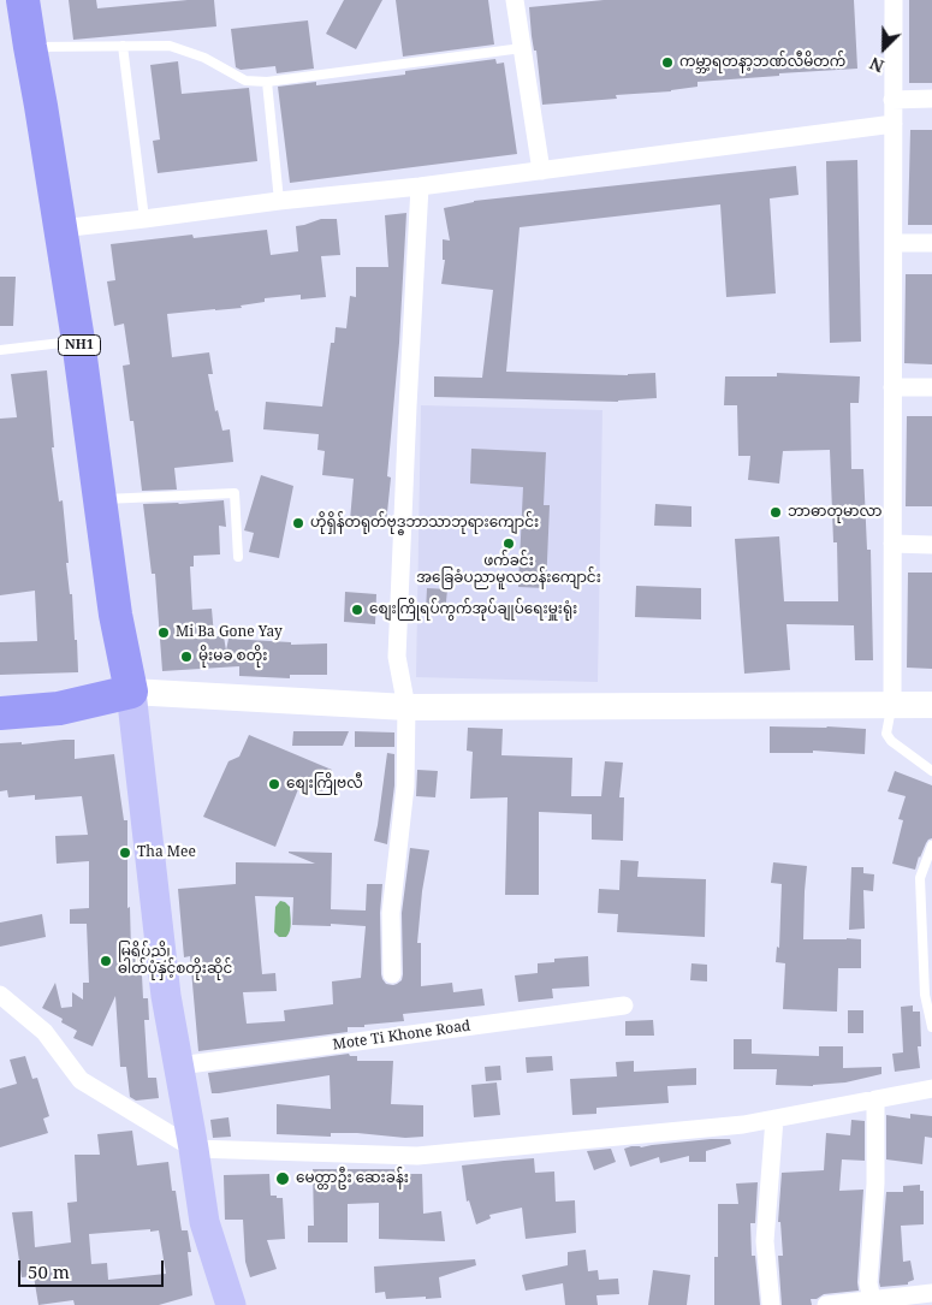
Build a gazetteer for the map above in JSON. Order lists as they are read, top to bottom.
{
  "streets": {
    "highway": ["NH1"],
    "street": ["Mote Ti Khone Road"]
  },
  "places": [
    "ကမ္ဘာ့ရတနာ့ဘဏ်လီမိတက်",
    "ဘာဓာတုမာလာ",
    "ဟိုရှိန်တရုတ်ဗုဒ္ဓဘာသာဘုရားကျောင်း",
    "ဖက်ခင်း အခြေခံပညာမူလတန်းကျောင်း",
    "စျေးကြိုရပ်ကွက်အုပ်ချုပ်ရေးမှူးရုံး",
    "Mi Ba Gone Yay",
    "မိုးမခ စတိုး",
    "စျေးကြိုဗလီ",
    "Tha Mee",
    "မြရိပ်ညို ဓါတ်ပုံနှင့်စတိုးဆိုင်",
    "မေတ္တာဦး ဆေးခန်း"
  ],
  "scale_bar": "50 m",
  "north": "bottom left"
}
